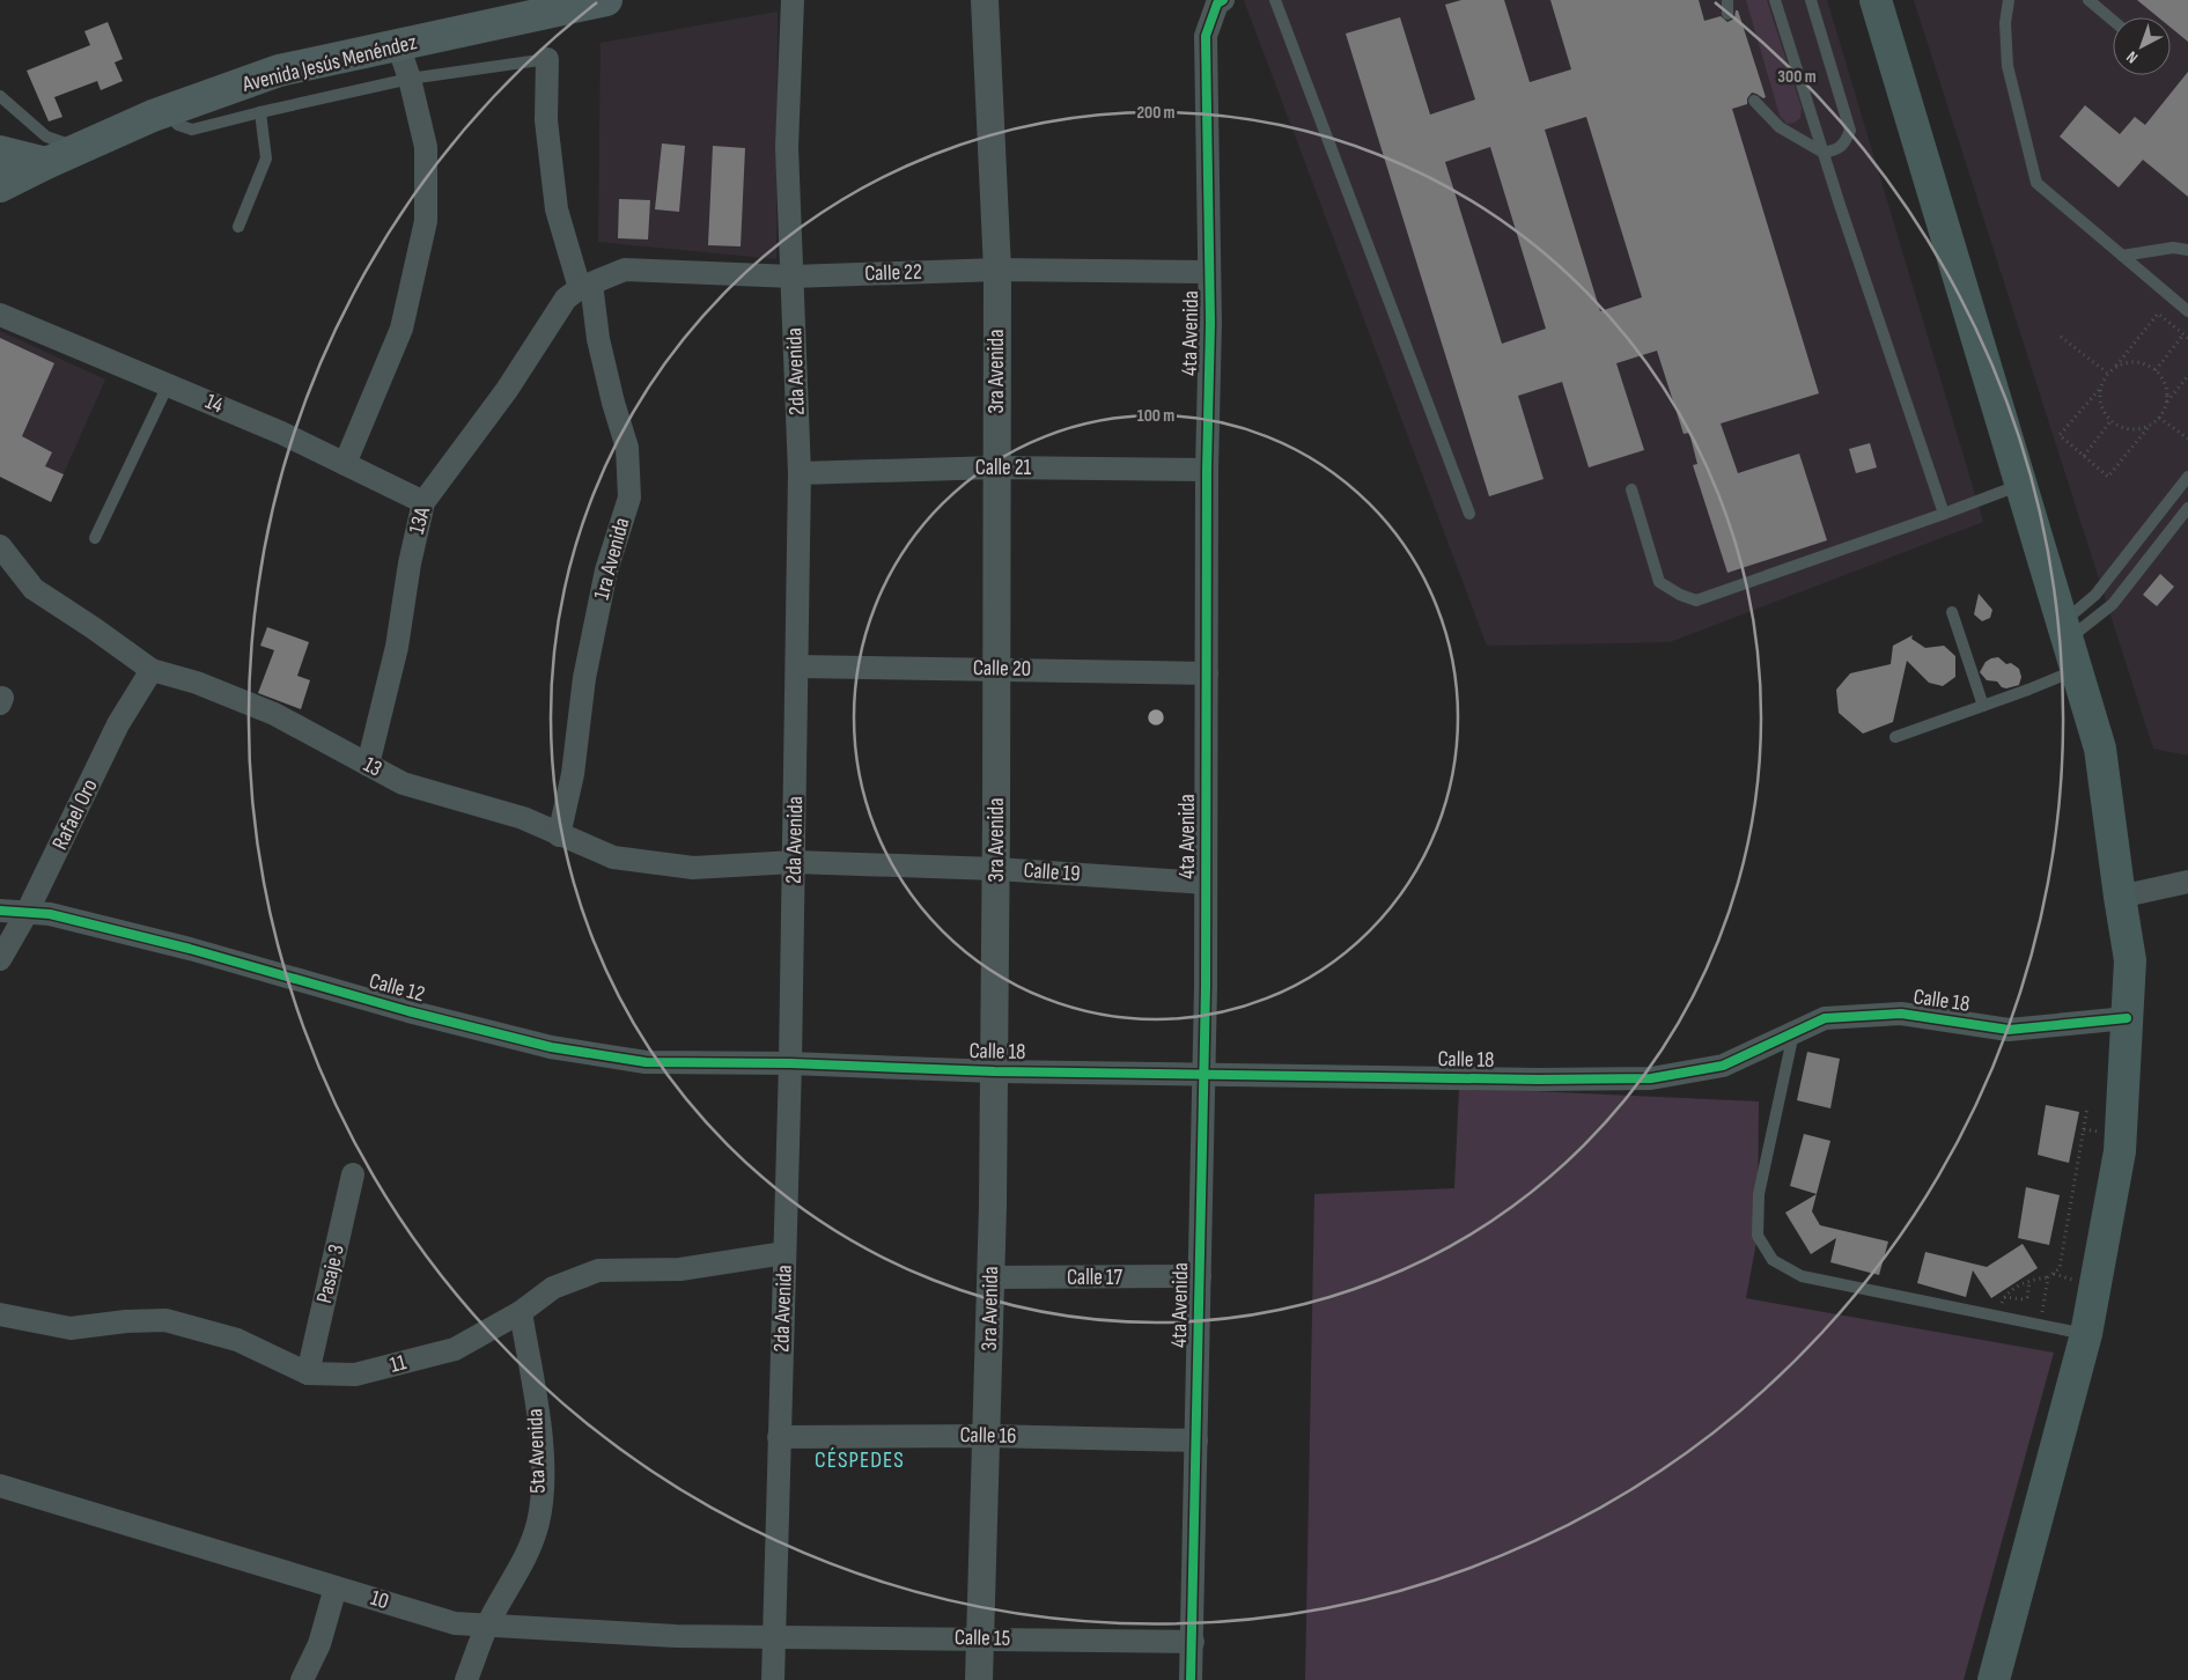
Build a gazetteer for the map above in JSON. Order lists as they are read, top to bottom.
{
  "streets": {
    "main road": ["Avenida Jesús Menéndez"],
    "street": [
      "Calle 22",
      "4ta Avenida",
      "2da Avenida",
      "3ra Avenida",
      "14",
      "Calle 21",
      "13A",
      "1ra Avenida",
      "Calle 20",
      "13",
      "Rafael Oro",
      "Calle 19",
      "Calle 12",
      "Calle 18",
      "Pasaje 3",
      "Calle 17",
      "11",
      "Calle 16",
      "5ta Avenida",
      "10",
      "Calle 15"
    ]
  },
  "crossings": [
    ["Calle 22", "4ta Avenida"],
    ["Calle 22", "2da Avenida"],
    ["Calle 22", "3ra Avenida"],
    ["Calle 22", "13A"],
    ["Calle 22", "1ra Avenida"],
    ["4ta Avenida", "Calle 21"],
    ["4ta Avenida", "Calle 20"],
    ["4ta Avenida", "Calle 19"],
    ["4ta Avenida", "Calle 18"],
    ["4ta Avenida", "Calle 17"],
    ["4ta Avenida", "Calle 16"],
    ["4ta Avenida", "Calle 15"],
    ["2da Avenida", "Calle 21"],
    ["2da Avenida", "Calle 20"],
    ["2da Avenida", "13"],
    ["2da Avenida", "Calle 19"],
    ["2da Avenida", "Calle 12"],
    ["2da Avenida", "Calle 18"],
    ["2da Avenida", "11"],
    ["2da Avenida", "Calle 16"],
    ["2da Avenida", "10"],
    ["2da Avenida", "Calle 15"],
    ["3ra Avenida", "Calle 21"],
    ["3ra Avenida", "Calle 20"],
    ["3ra Avenida", "Calle 19"],
    ["3ra Avenida", "Calle 18"],
    ["3ra Avenida", "Calle 17"],
    ["3ra Avenida", "Calle 16"],
    ["3ra Avenida", "Calle 15"],
    ["14", "13A"],
    ["13A", "1ra Avenida"],
    ["13A", "13"],
    ["1ra Avenida", "13"],
    ["13", "Rafael Oro"],
    ["13", "Calle 19"],
    ["Rafael Oro", "Calle 12"],
    ["Calle 12", "Calle 18"],
    ["Pasaje 3", "11"],
    ["11", "5ta Avenida"],
    ["5ta Avenida", "10"],
    ["10", "Calle 15"]
  ],
  "districts": ["CÉSPEDES"],
  "north": "bottom left",
  "rings": ["300 m", "200 m", "100 m"]
}
